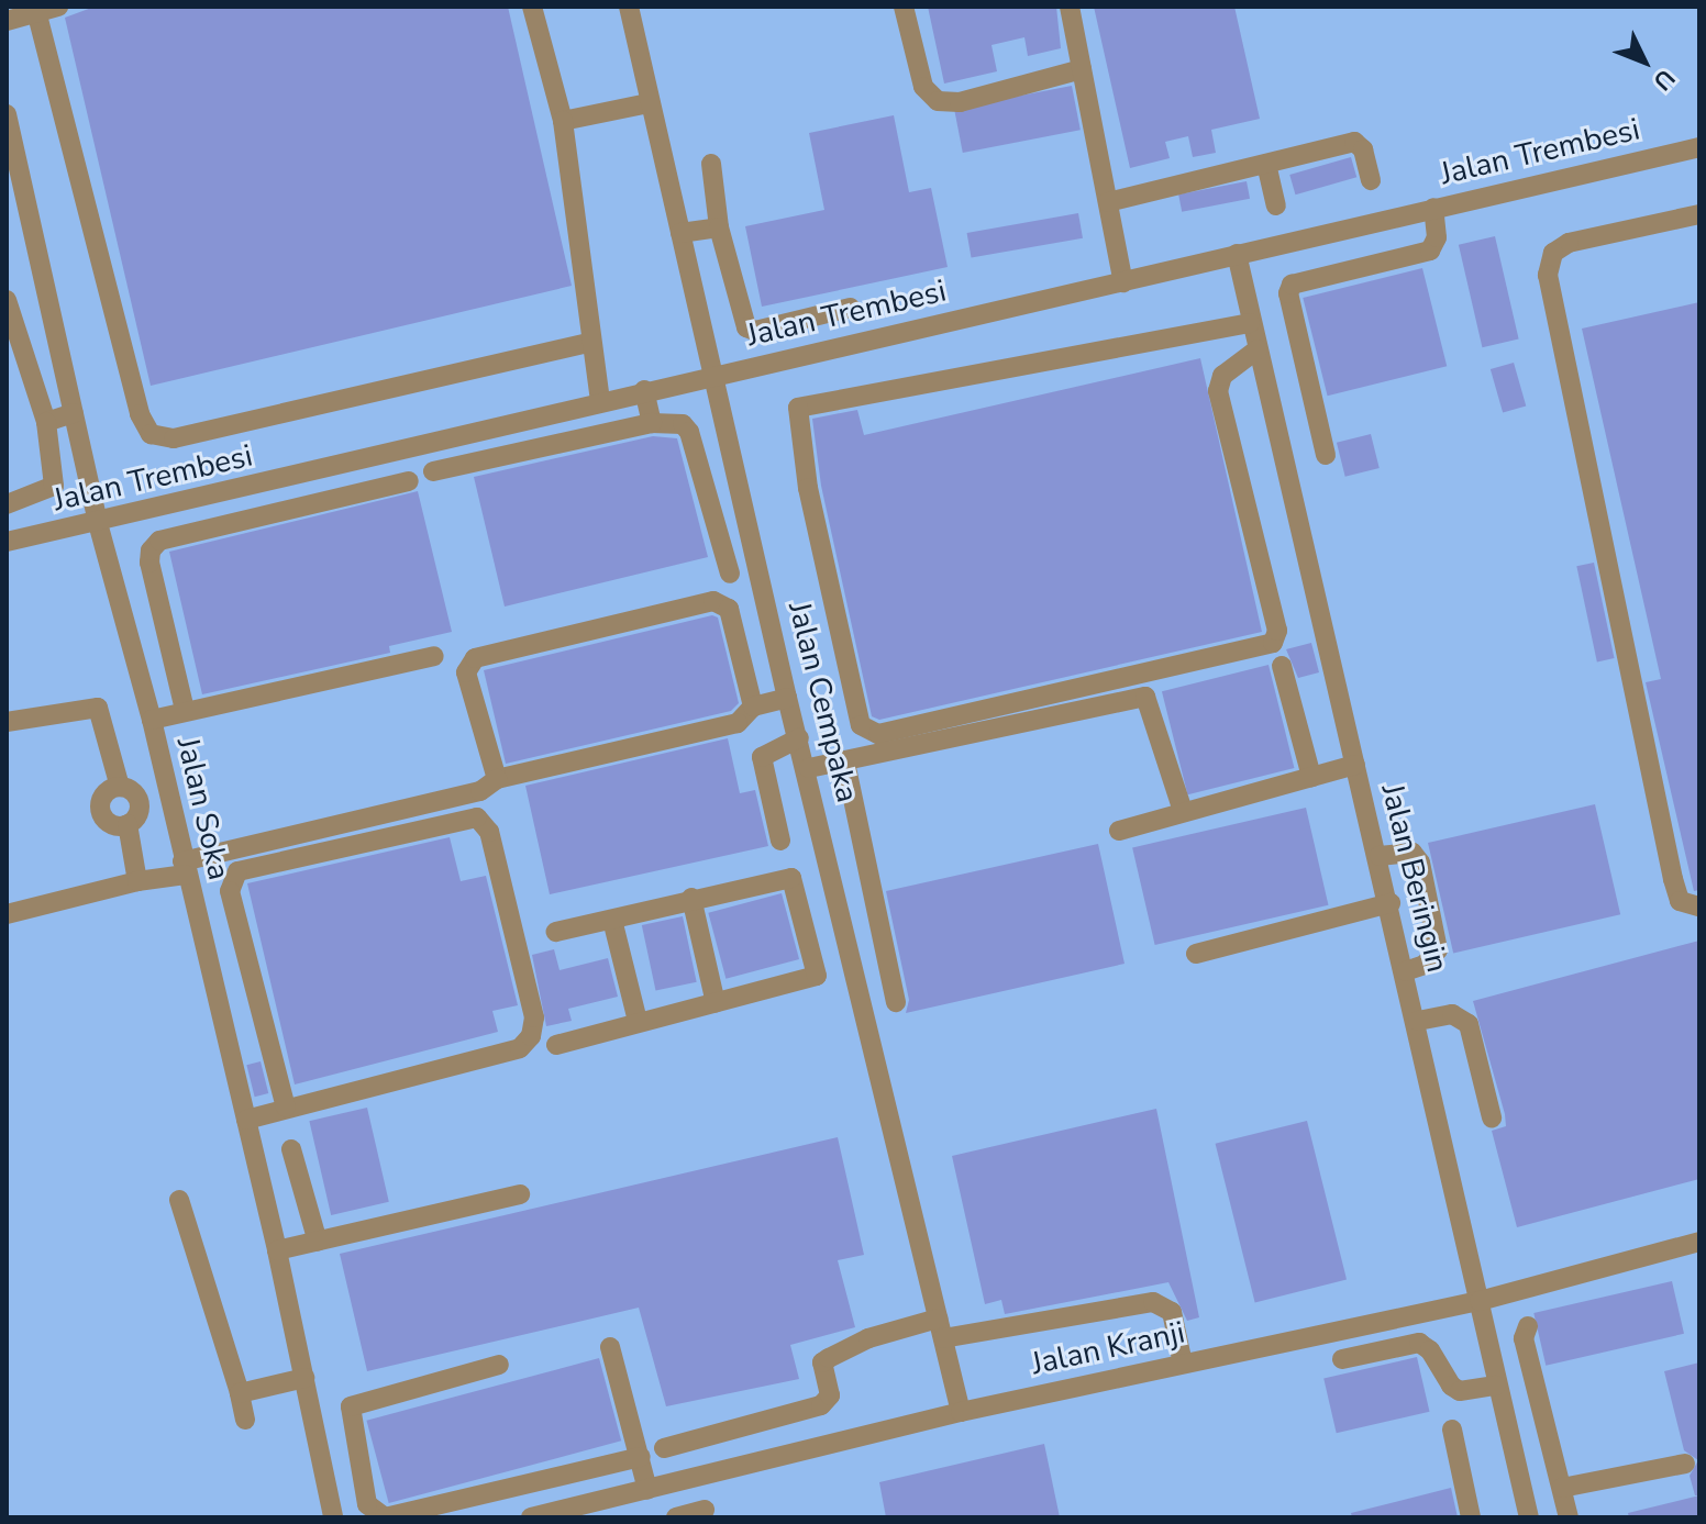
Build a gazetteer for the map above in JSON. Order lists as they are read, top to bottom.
{
  "streets": {
    "street": [
      "Jalan Trembesi",
      "Jalan Cempaka",
      "Jalan Soka",
      "Jalan Beringin",
      "Jalan Kranji"
    ]
  },
  "crossings": [
    ["Jalan Trembesi", "Jalan Cempaka"],
    ["Jalan Trembesi", "Jalan Soka"],
    ["Jalan Trembesi", "Jalan Beringin"],
    ["Jalan Cempaka", "Jalan Kranji"],
    ["Jalan Beringin", "Jalan Kranji"]
  ],
  "north": "bottom right"
}
